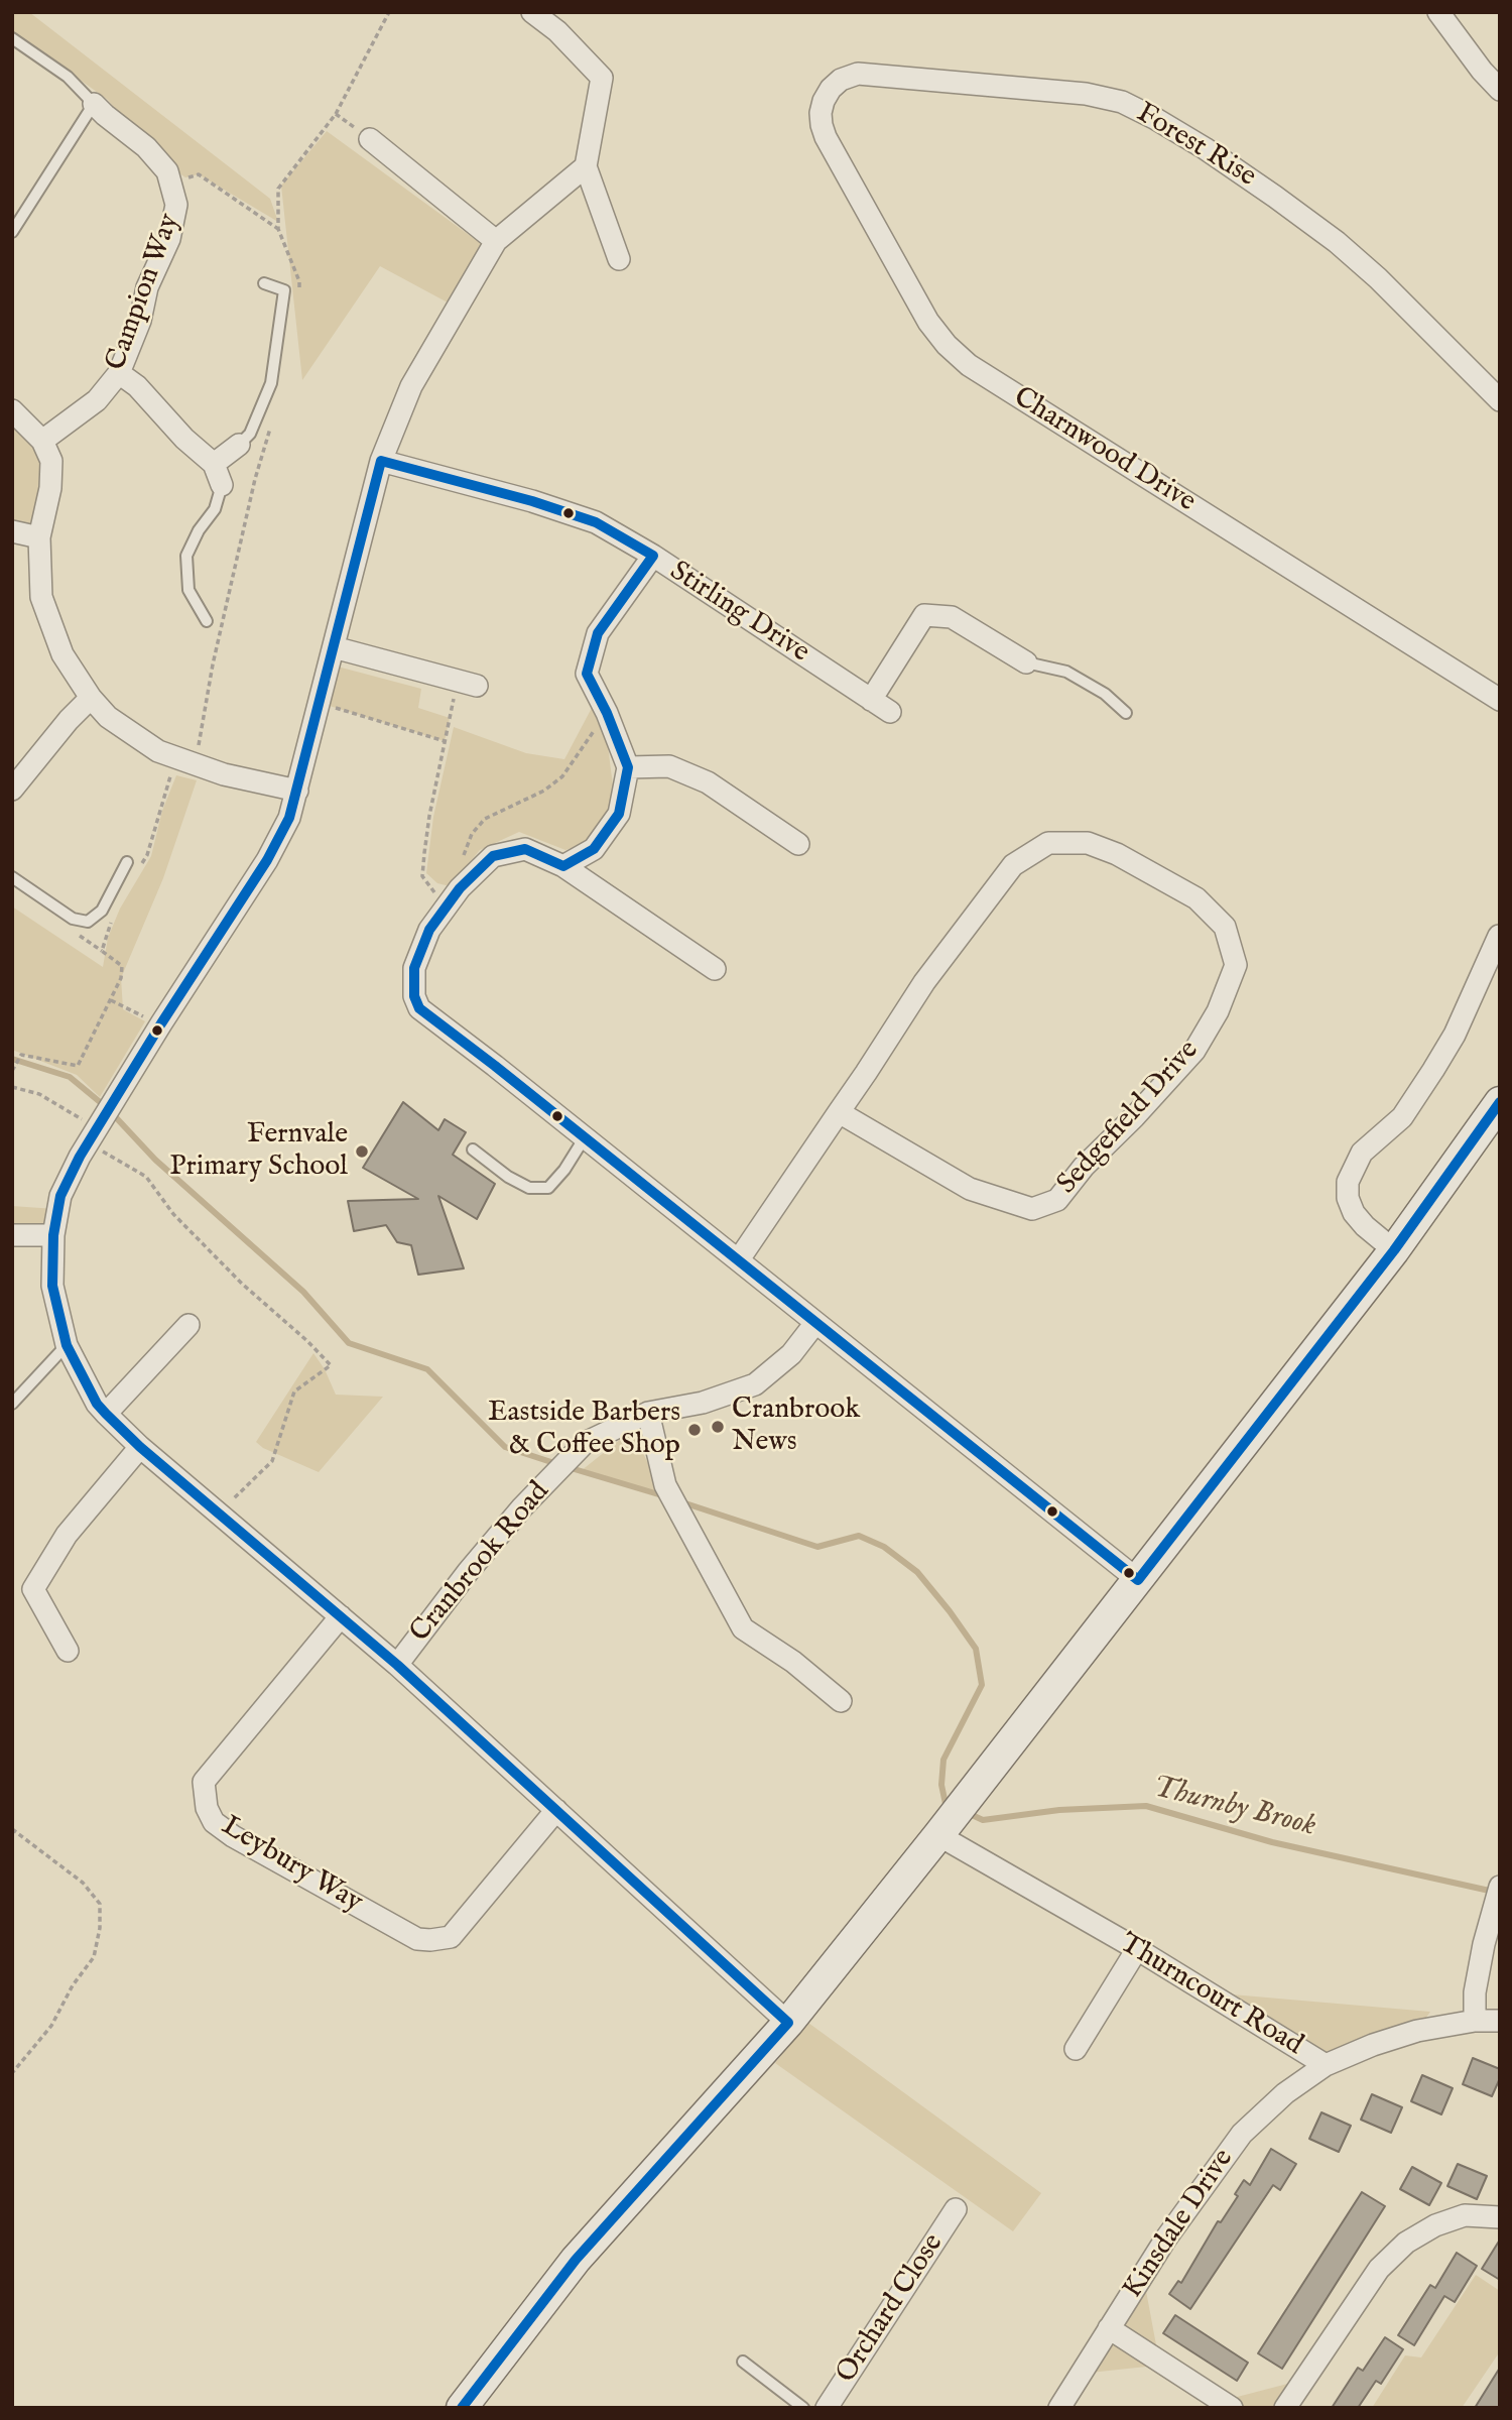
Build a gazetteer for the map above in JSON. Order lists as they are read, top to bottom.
{
  "streets": {
    "street": [
      "Forest Rise",
      "Campion Way",
      "Charnwood Drive",
      "Stirling Drive",
      "Sedgefield Drive",
      "Cranbrook Road",
      "Leybury Way",
      "Thurncourt Road",
      "Kinsdale Drive",
      "Orchard Close"
    ]
  },
  "crossings": [
    ["Forest Rise", "Charnwood Drive"],
    ["Thurncourt Road", "Kinsdale Drive"]
  ],
  "water": ["Thurnby Brook"],
  "places": ["Fernvale Primary School", "Cranbrook News", "Eastside Barbers & Coffee Shop"]
}
